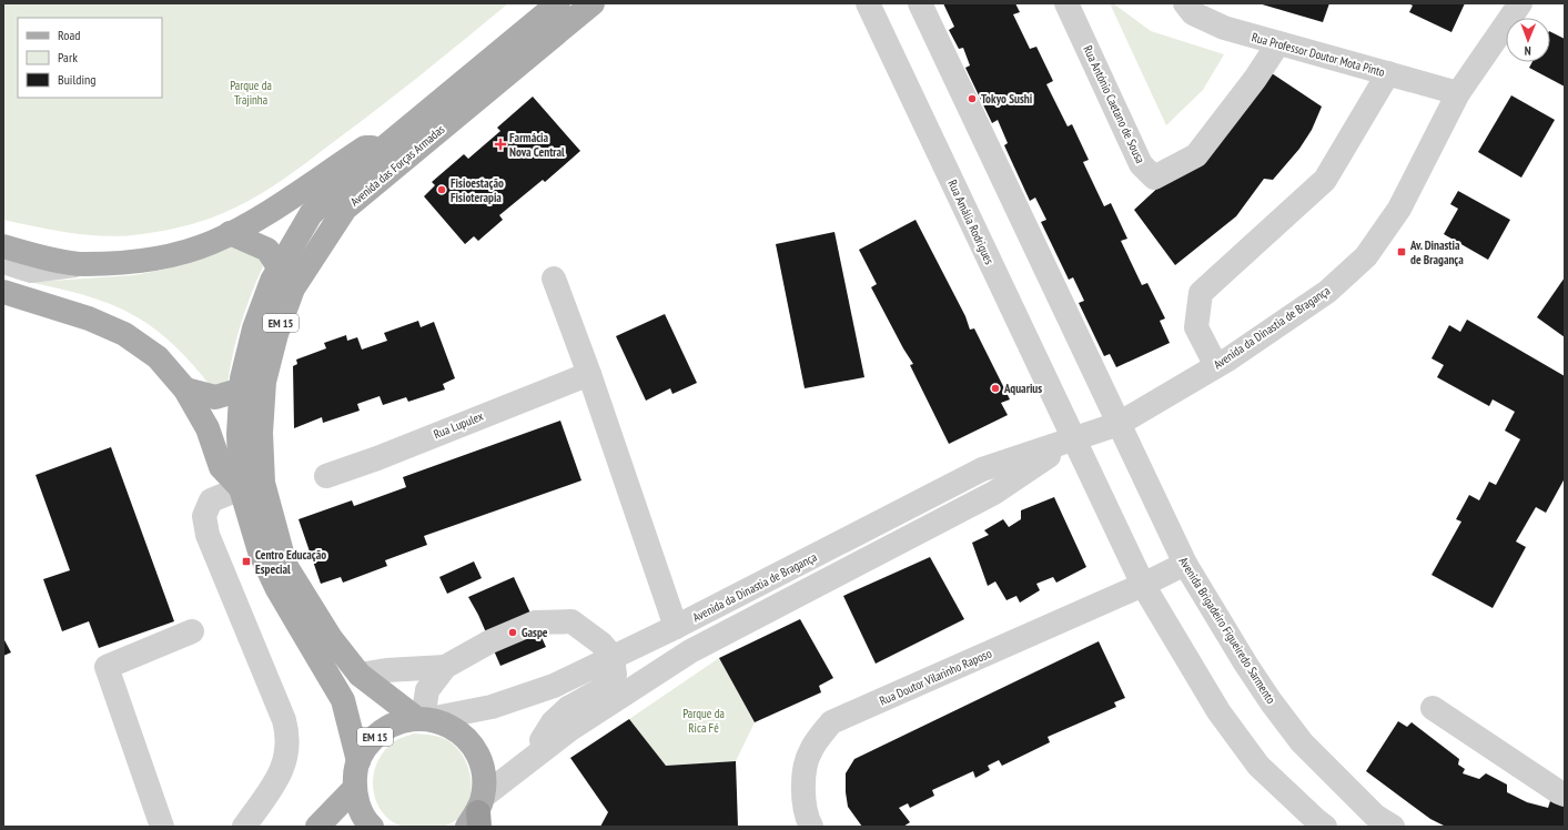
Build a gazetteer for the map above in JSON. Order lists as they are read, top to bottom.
{
  "streets": {
    "main road": ["Avenida das Forças Armadas", "EM 15"],
    "street": [
      "Rua Professor Doutor Mota Pinto",
      "Rua António Caetano de Sousa",
      "Rua Amália Rodrigues",
      "Avenida da Dinastia de Bragança",
      "Rua Lupulex",
      "Avenida Brigadeiro Figueiredo Sarmento",
      "Rua Doutor Vilarinho Raposo"
    ]
  },
  "crossings": [
    ["Rua Professor Doutor Mota Pinto", "Rua António Caetano de Sousa"],
    ["Rua Professor Doutor Mota Pinto", "Avenida da Dinastia de Bragança"],
    ["Avenida das Forças Armadas", "EM 15"],
    ["Avenida das Forças Armadas", "Avenida da Dinastia de Bragança"],
    ["Rua Amália Rodrigues", "Avenida da Dinastia de Bragança"],
    ["EM 15", "Avenida da Dinastia de Bragança"],
    ["Avenida da Dinastia de Bragança", "Avenida Brigadeiro Figueiredo Sarmento"],
    ["Avenida Brigadeiro Figueiredo Sarmento", "Rua Doutor Vilarinho Raposo"]
  ],
  "parks": ["Parque da Trajinha", "Parque da Rica Fé"],
  "places": {
    "other": [
      "Tokyo Sushi",
      "Fisioestação Fisioterapia",
      "Aquarius",
      "Gaspe"
    ],
    "health": ["Farmácia Nova Central"],
    "transit": ["Av. Dinastia de Bragança", "Centro Educação Especial"]
  },
  "legend": ["Road", "Park", "Building"],
  "north": "bottom"
}
